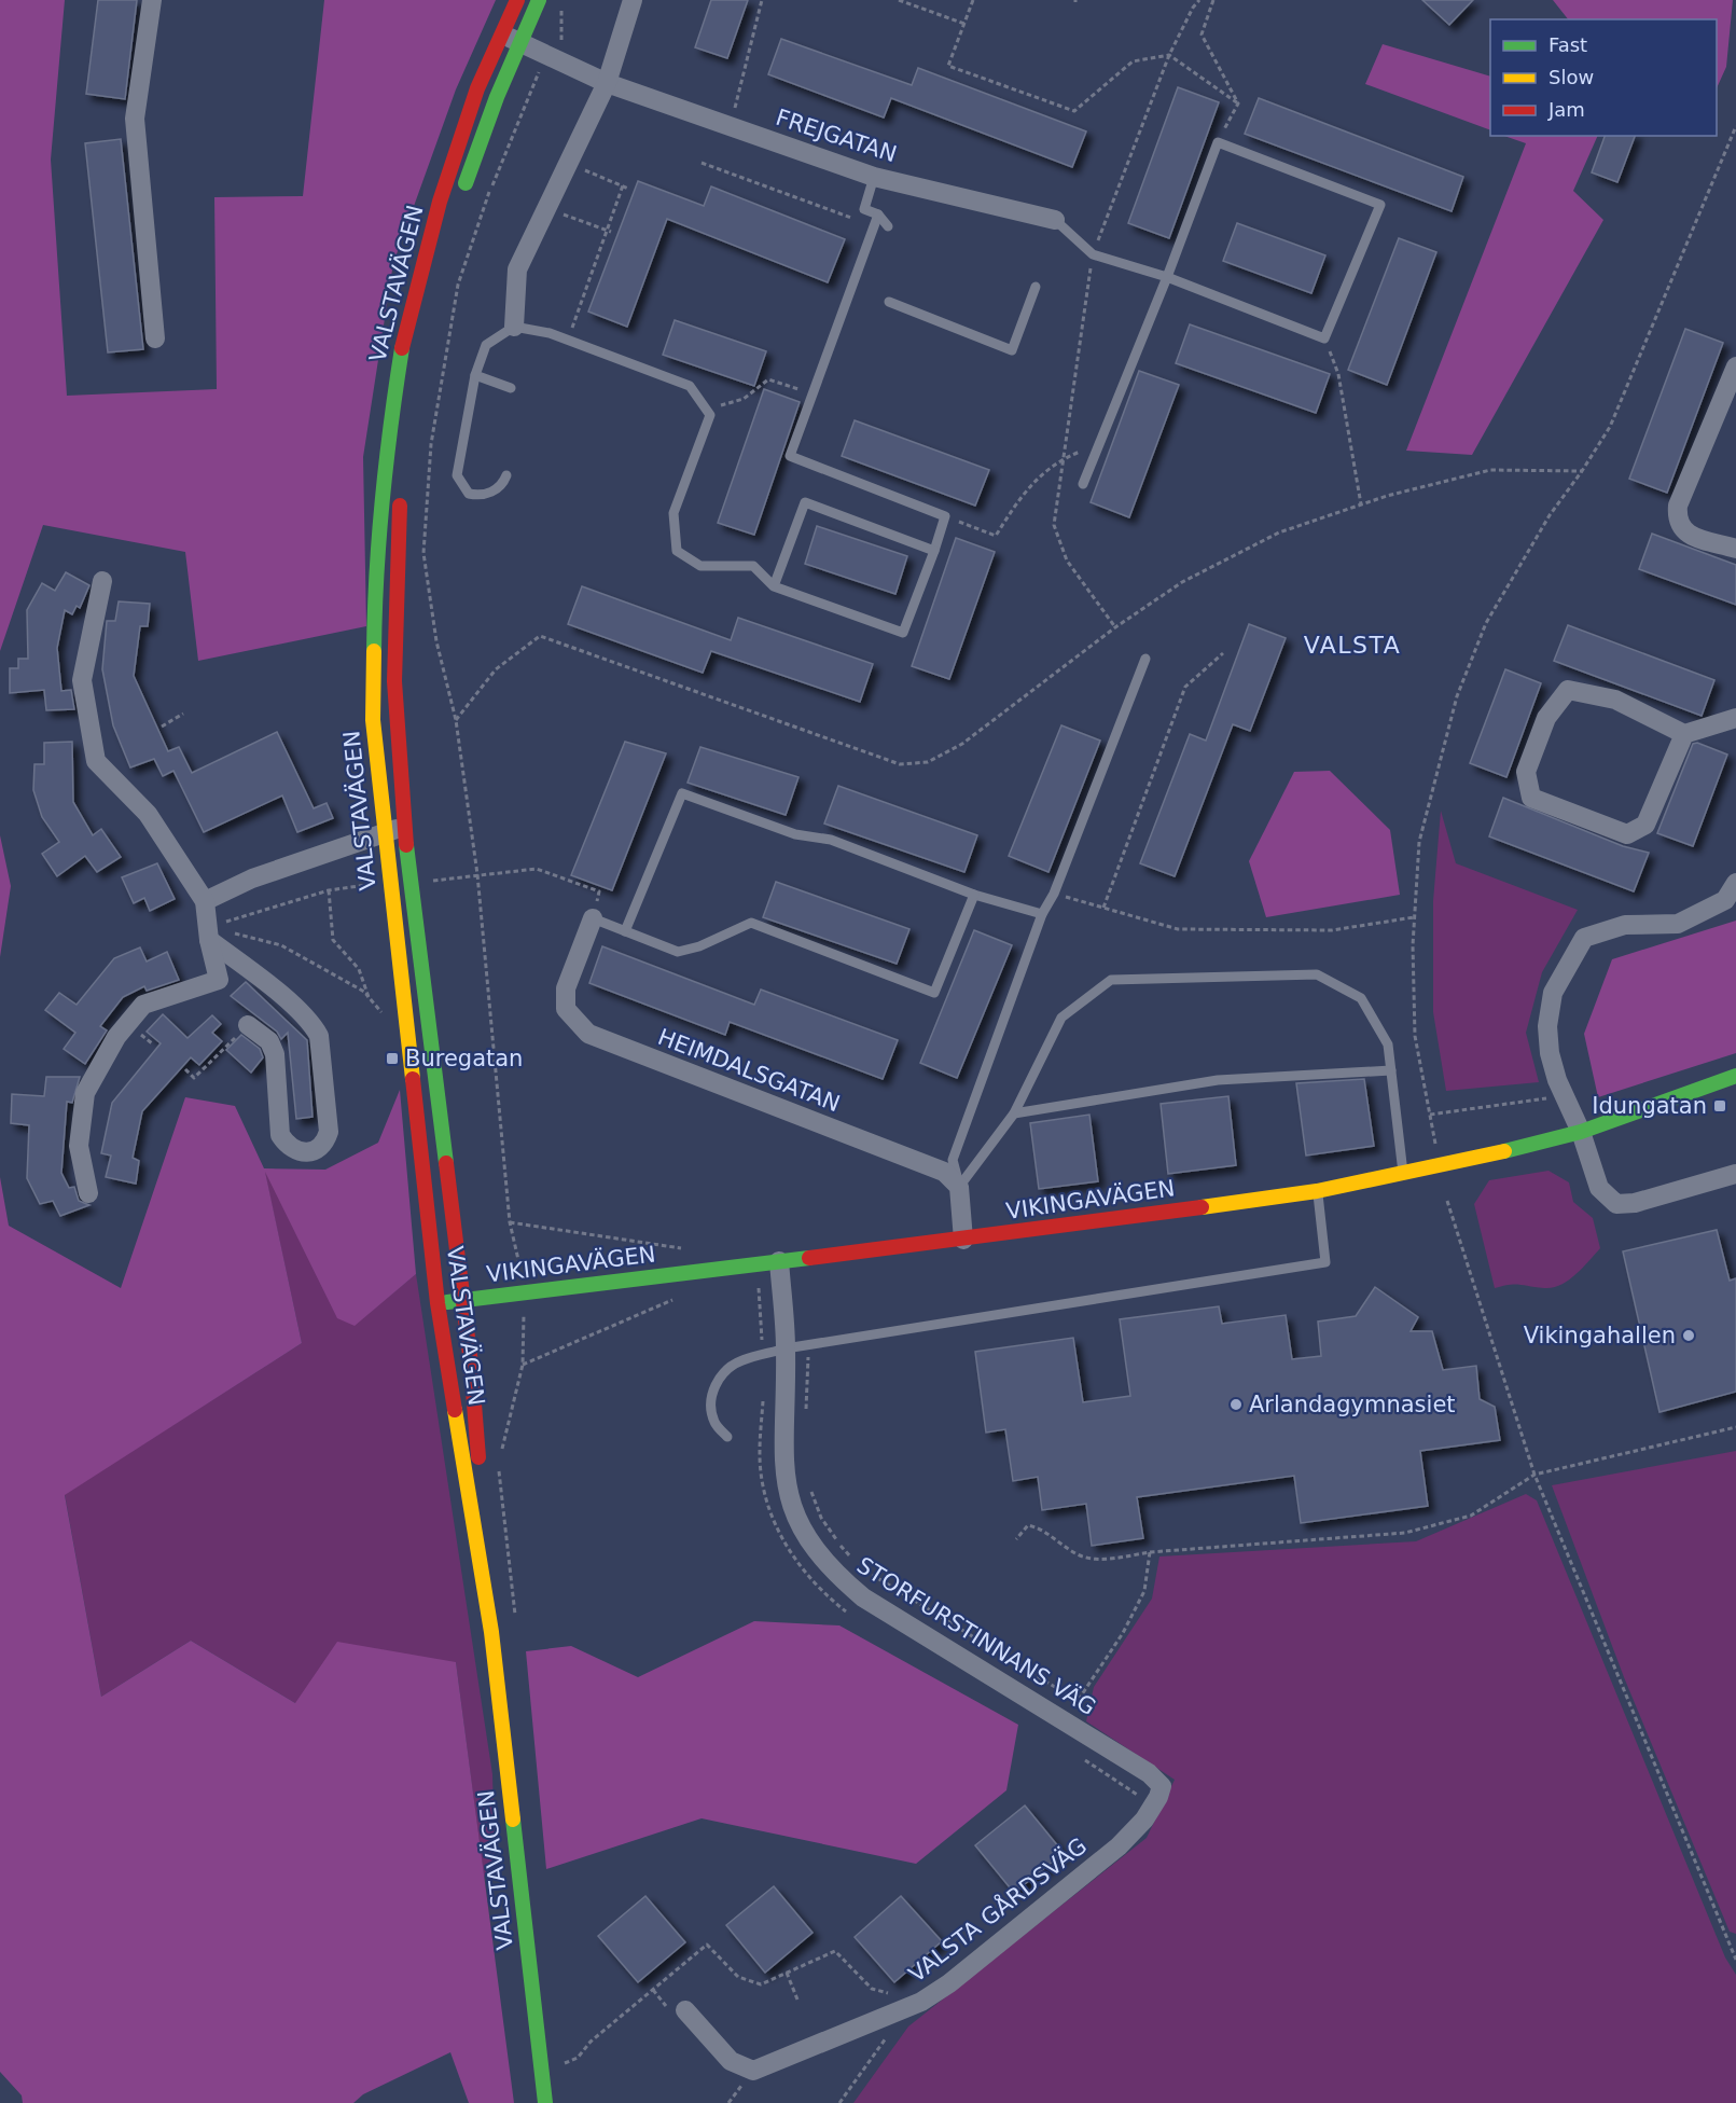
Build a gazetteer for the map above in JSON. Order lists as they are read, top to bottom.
{
  "streets": {
    "street": [
      "FREJGATAN",
      "VALSTAVÄGEN",
      "HEIMDALSGATAN",
      "VIKINGAVÄGEN",
      "STORFURSTINNANS VÄG",
      "VALSTA GÅRDSVÄG"
    ]
  },
  "crossings": [
    ["FREJGATAN", "VALSTAVÄGEN"],
    ["VALSTAVÄGEN", "VIKINGAVÄGEN"],
    ["VIKINGAVÄGEN", "STORFURSTINNANS VÄG"],
    ["STORFURSTINNANS VÄG", "VALSTA GÅRDSVÄG"]
  ],
  "districts": ["VALSTA"],
  "places": {
    "transit": ["Buregatan", "Idungatan"],
    "other": ["Vikingahallen", "Arlandagymnasiet"]
  },
  "legend": ["Fast", "Slow", "Jam"]
}
